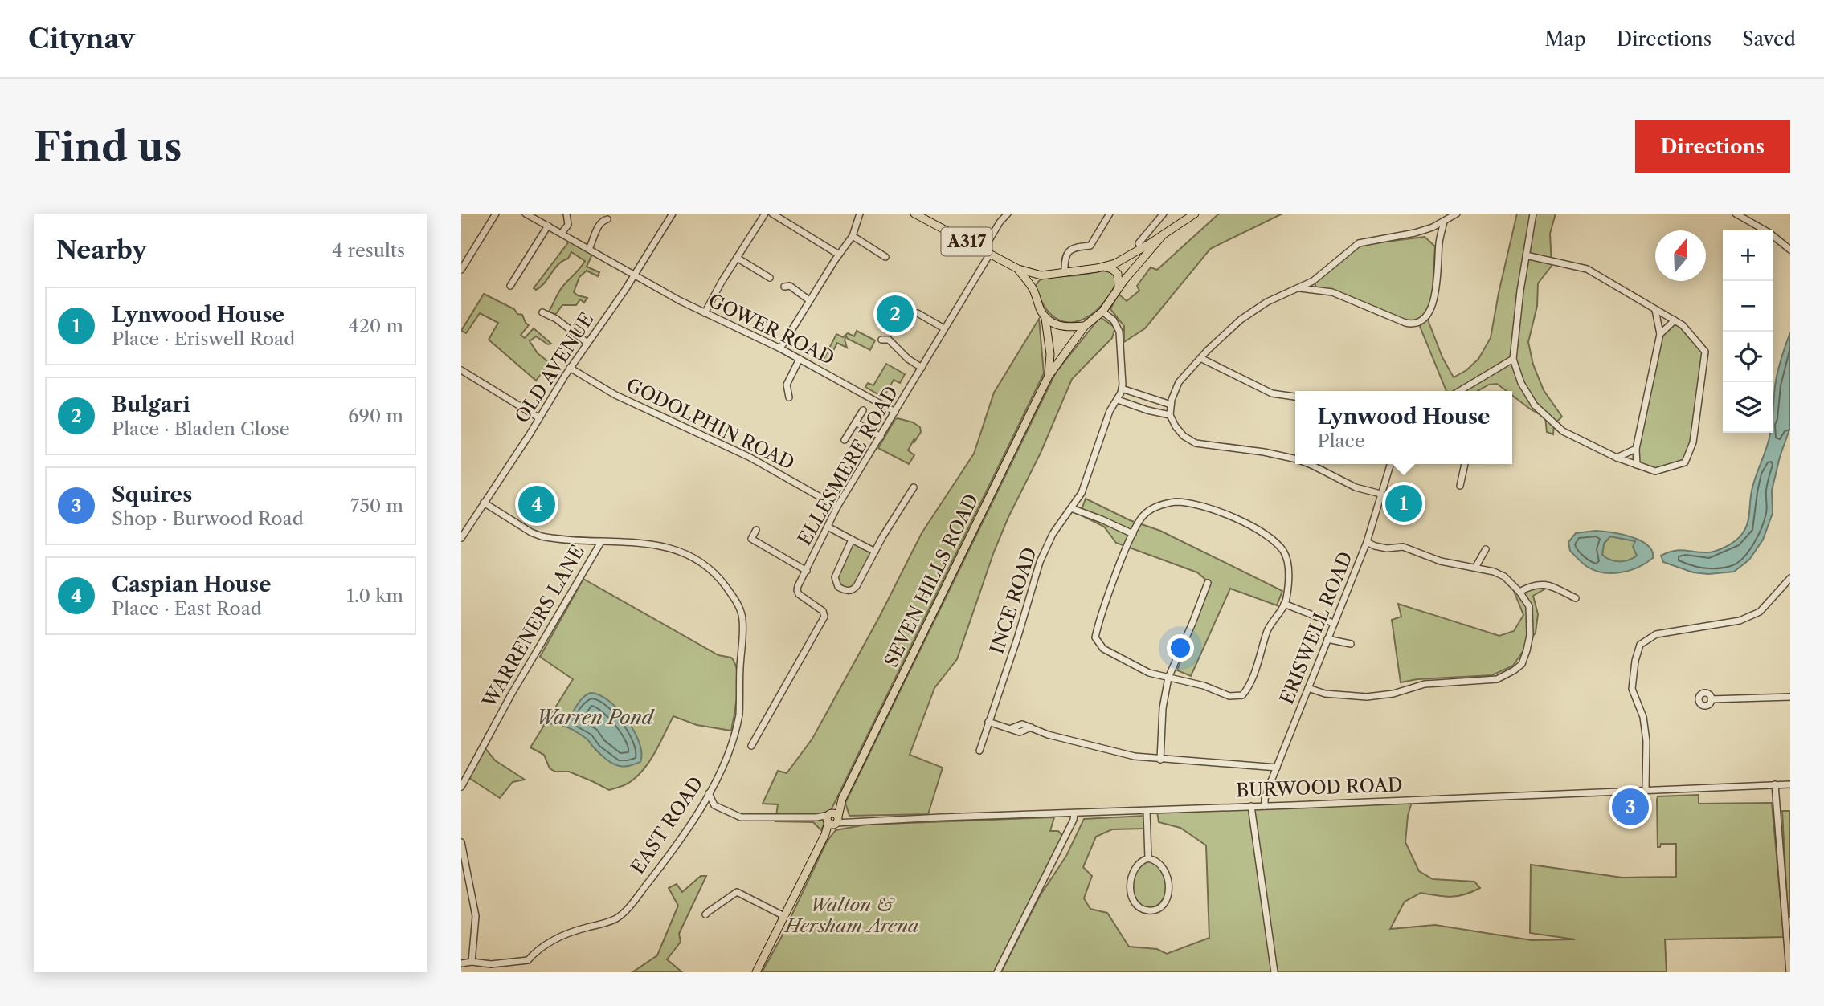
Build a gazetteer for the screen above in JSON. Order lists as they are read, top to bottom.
{
  "streets": {
    "main road": ["A317", "SEVEN HILLS ROAD"],
    "street": [
      "GOWER ROAD",
      "OLD AVENUE",
      "GODOLPHIN ROAD",
      "ELLESMERE ROAD",
      "INCE ROAD",
      "WARRENERS LANE",
      "ERISWELL ROAD",
      "BURWOOD ROAD",
      "EAST ROAD"
    ]
  },
  "crossings": [
    ["A317", "ELLESMERE ROAD"],
    ["A317", "SEVEN HILLS ROAD"],
    ["A317", "INCE ROAD"],
    ["GOWER ROAD", "OLD AVENUE"],
    ["GOWER ROAD", "ELLESMERE ROAD"],
    ["OLD AVENUE", "GODOLPHIN ROAD"],
    ["OLD AVENUE", "EAST ROAD"],
    ["GODOLPHIN ROAD", "ELLESMERE ROAD"],
    ["SEVEN HILLS ROAD", "BURWOOD ROAD"],
    ["WARRENERS LANE", "EAST ROAD"],
    ["ERISWELL ROAD", "BURWOOD ROAD"]
  ],
  "water": ["Warren Pond"],
  "parks": ["Walton & Hersham Arena"],
  "north": "top",
  "page": {
    "header": "Citynav",
    "nav": ["Map", "Directions", "Saved"],
    "buttons": "Directions",
    "title": "Find us",
    "heading": ["Nearby", "4 results"],
    "map_buttons": ["+", "−"],
    "list": [
      {
        "mark": "1",
        "name": "Lynwood House",
        "note": "Place · Eriswell Road",
        "value": "420 m"
      },
      {
        "mark": "2",
        "name": "Bulgari",
        "note": "Place · Bladen Close",
        "value": "690 m"
      },
      {
        "mark": "3",
        "name": "Squires",
        "note": "Shop · Burwood Road",
        "value": "750 m"
      },
      {
        "mark": "4",
        "name": "Caspian House",
        "note": "Place · East Road",
        "value": "1.0 km"
      }
    ],
    "pins": [
      "2",
      "1",
      "4",
      "3"
    ],
    "popup": ["Lynwood House", "Place"]
  }
}
